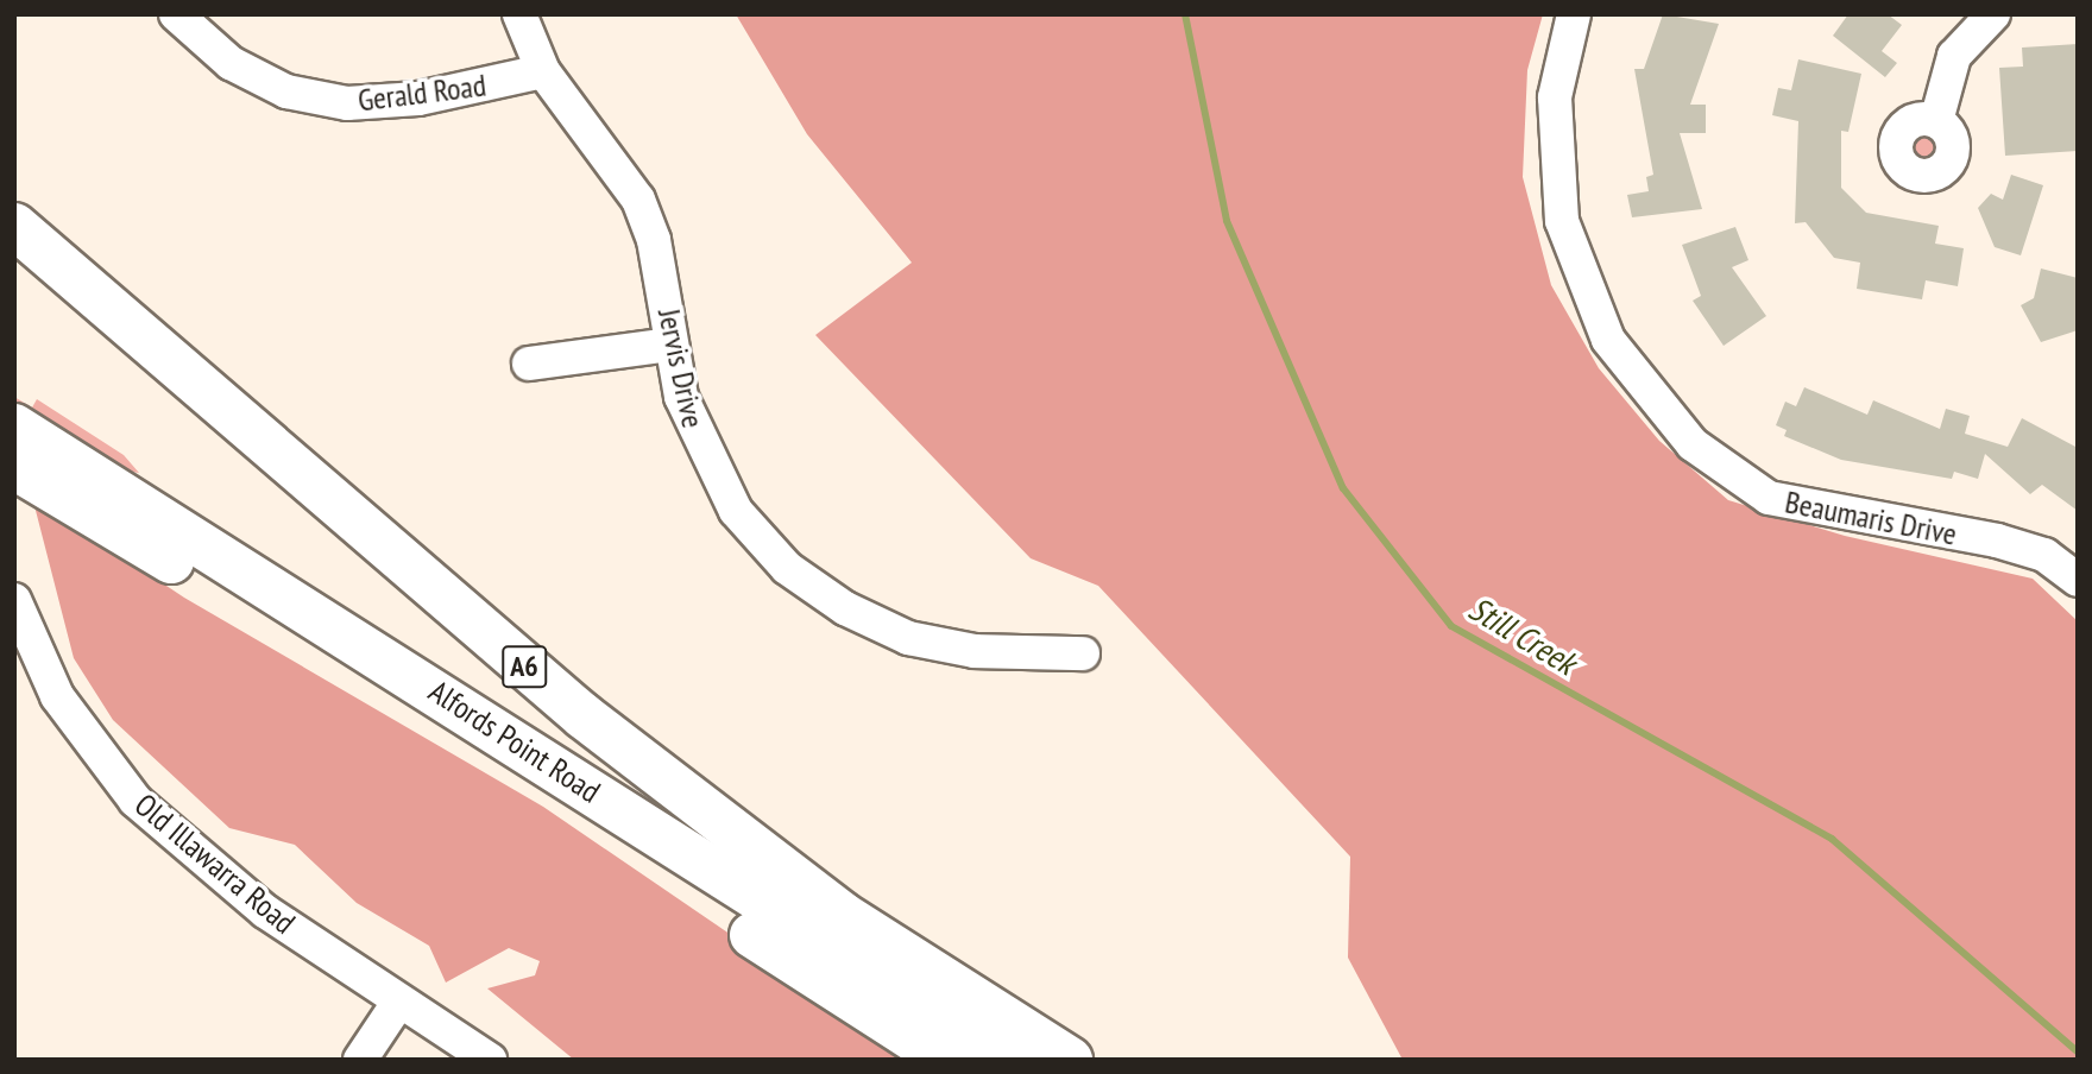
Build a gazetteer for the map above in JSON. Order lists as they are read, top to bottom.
{
  "streets": {
    "highway": ["A6", "Alfords Point Road"],
    "street": [
      "Gerald Road",
      "Jervis Drive",
      "Beaumaris Drive",
      "Old Illawarra Road"
    ]
  },
  "crossings": [
    ["Gerald Road", "Jervis Drive"]
  ],
  "water": ["Still Creek"]
}
